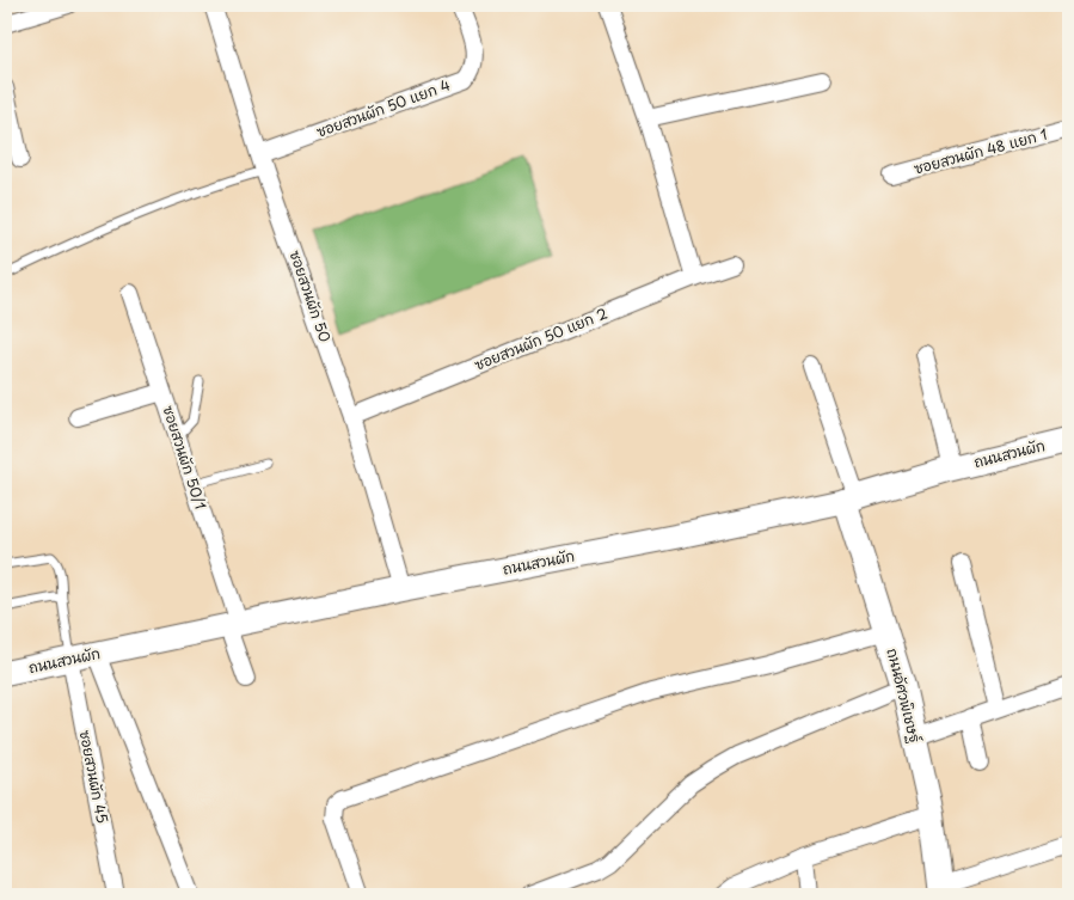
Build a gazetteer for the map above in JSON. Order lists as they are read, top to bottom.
{
  "streets": {
    "street": [
      "ซอยสวนผัก 50 แยก 4",
      "ซอยสวนผัก 48 แยก 1",
      "ซอยสวนผัก 50",
      "ซอยสวนผัก 50 แยก 2",
      "ถนนสวนผัก",
      "ซอยสวนผัก 50/1",
      "ถนนอัศวพิเชษฐ์",
      "ซอยสวนผัก 45"
    ]
  },
  "crossings": [
    ["ซอยสวนผัก 50 แยก 4", "ซอยสวนผัก 50"],
    ["ซอยสวนผัก 50", "ซอยสวนผัก 50 แยก 2"],
    ["ซอยสวนผัก 50", "ถนนสวนผัก"],
    ["ถนนสวนผัก", "ซอยสวนผัก 50/1"],
    ["ถนนสวนผัก", "ถนนอัศวพิเชษฐ์"],
    ["ถนนสวนผัก", "ซอยสวนผัก 45"]
  ]
}
